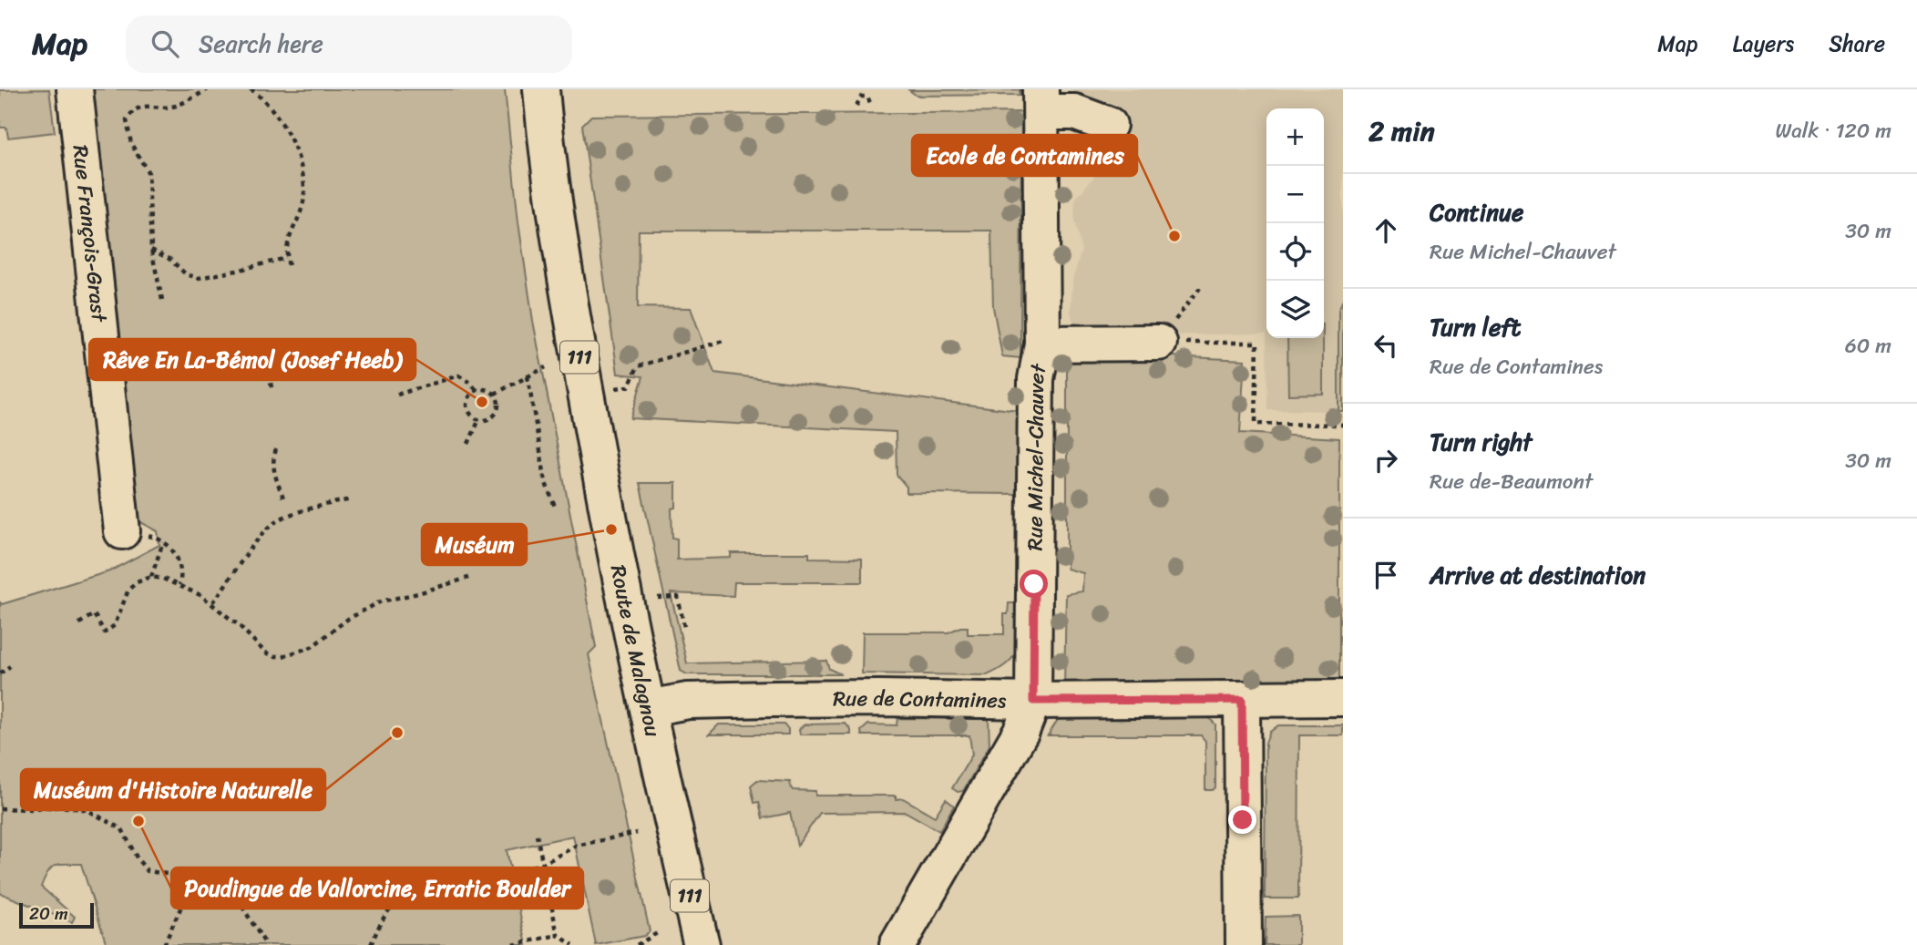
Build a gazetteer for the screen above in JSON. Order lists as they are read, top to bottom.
{
  "streets": {
    "main road": [
      "Rue François-Grast",
      "111",
      "Rue Michel-Chauvet",
      "Route de Malagnou",
      "Rue de Contamines"
    ]
  },
  "crossings": [
    ["Rue Michel-Chauvet", "Rue de Contamines"],
    ["Route de Malagnou", "Rue de Contamines"]
  ],
  "places": [
    "Ecole de Contamines",
    "Rêve En La-Bémol (Josef Heeb)",
    "Muséum",
    "Muséum d'Histoire Naturelle",
    "Poudingue de Vallorcine, Erratic Boulder"
  ],
  "scale_bar": "20 m",
  "page": {
    "header": "Map",
    "search": "Search here",
    "nav": ["Map", "Layers", "Share"],
    "heading": ["2 min", "Walk · 120 m"],
    "map_buttons": ["+", "−"],
    "list": [
      ["Continue", "Rue Michel-Chauvet", "30 m"],
      ["Turn left", "Rue de Contamines", "60 m"],
      ["Turn right", "Rue de-Beaumont", "30 m"],
      "Arrive at destination"
    ],
    "scale": "20 m"
  }
}
